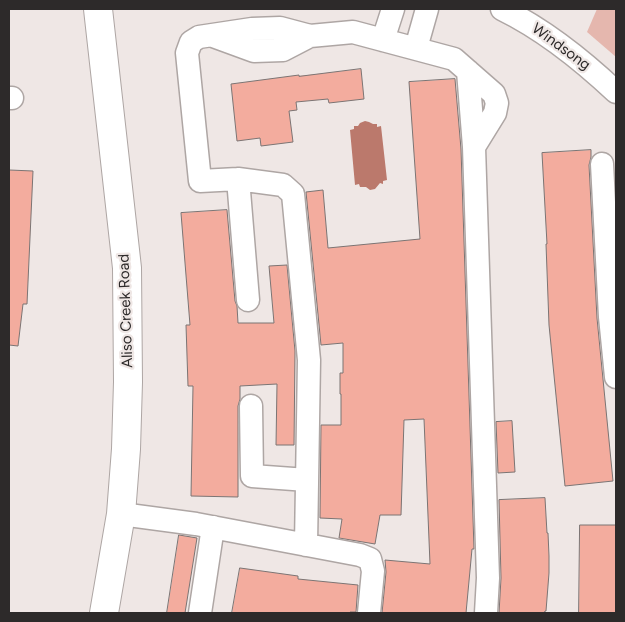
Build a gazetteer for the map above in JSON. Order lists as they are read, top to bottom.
{
  "streets": {
    "main road": ["Aliso Creek Road"],
    "street": ["Windsong"]
  }
}
